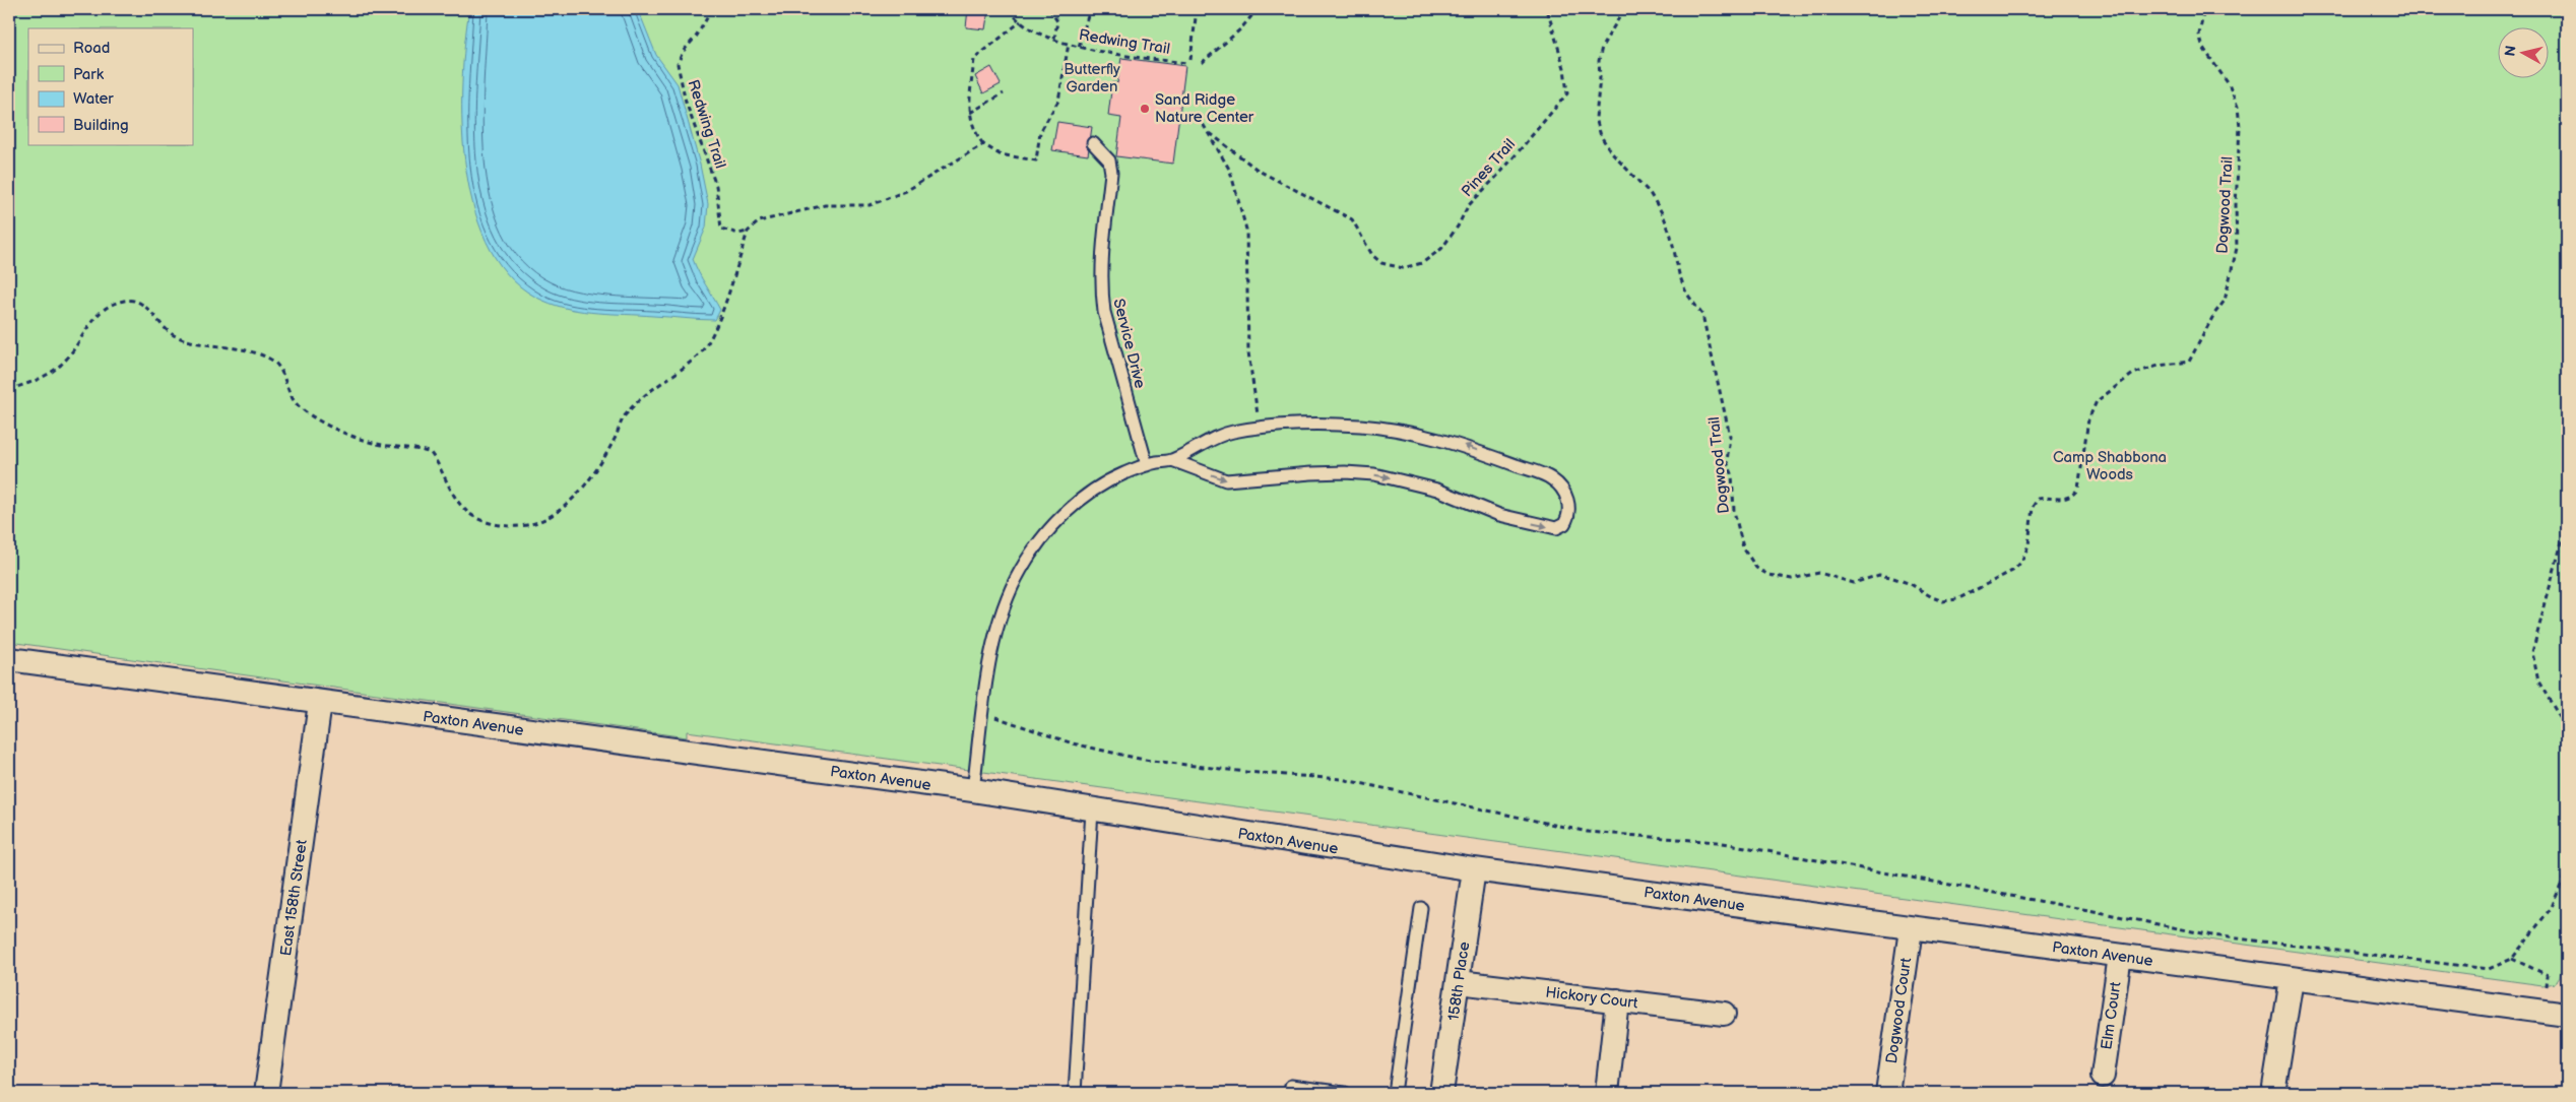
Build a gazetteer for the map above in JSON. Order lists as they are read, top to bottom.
{
  "streets": {
    "street": [
      "Paxton Avenue",
      "East 158th Street",
      "158th Place",
      "Hickory Court",
      "Dogwood Court",
      "Elm Court"
    ],
    "lane": ["Service Drive"],
    "path": ["Redwing Trail", "Pines Trail", "Dogwood Trail"]
  },
  "crossings": [
    ["Paxton Avenue", "East 158th Street"],
    ["Paxton Avenue", "158th Place"],
    ["Paxton Avenue", "Dogwood Court"],
    ["Paxton Avenue", "Elm Court"],
    ["158th Place", "Hickory Court"]
  ],
  "parks": ["Butterfly Garden", "Camp Shabbona Woods"],
  "places": ["Sand Ridge Nature Center"],
  "legend": [
    "Road",
    "Park",
    "Water",
    "Building"
  ],
  "north": "left"
}
